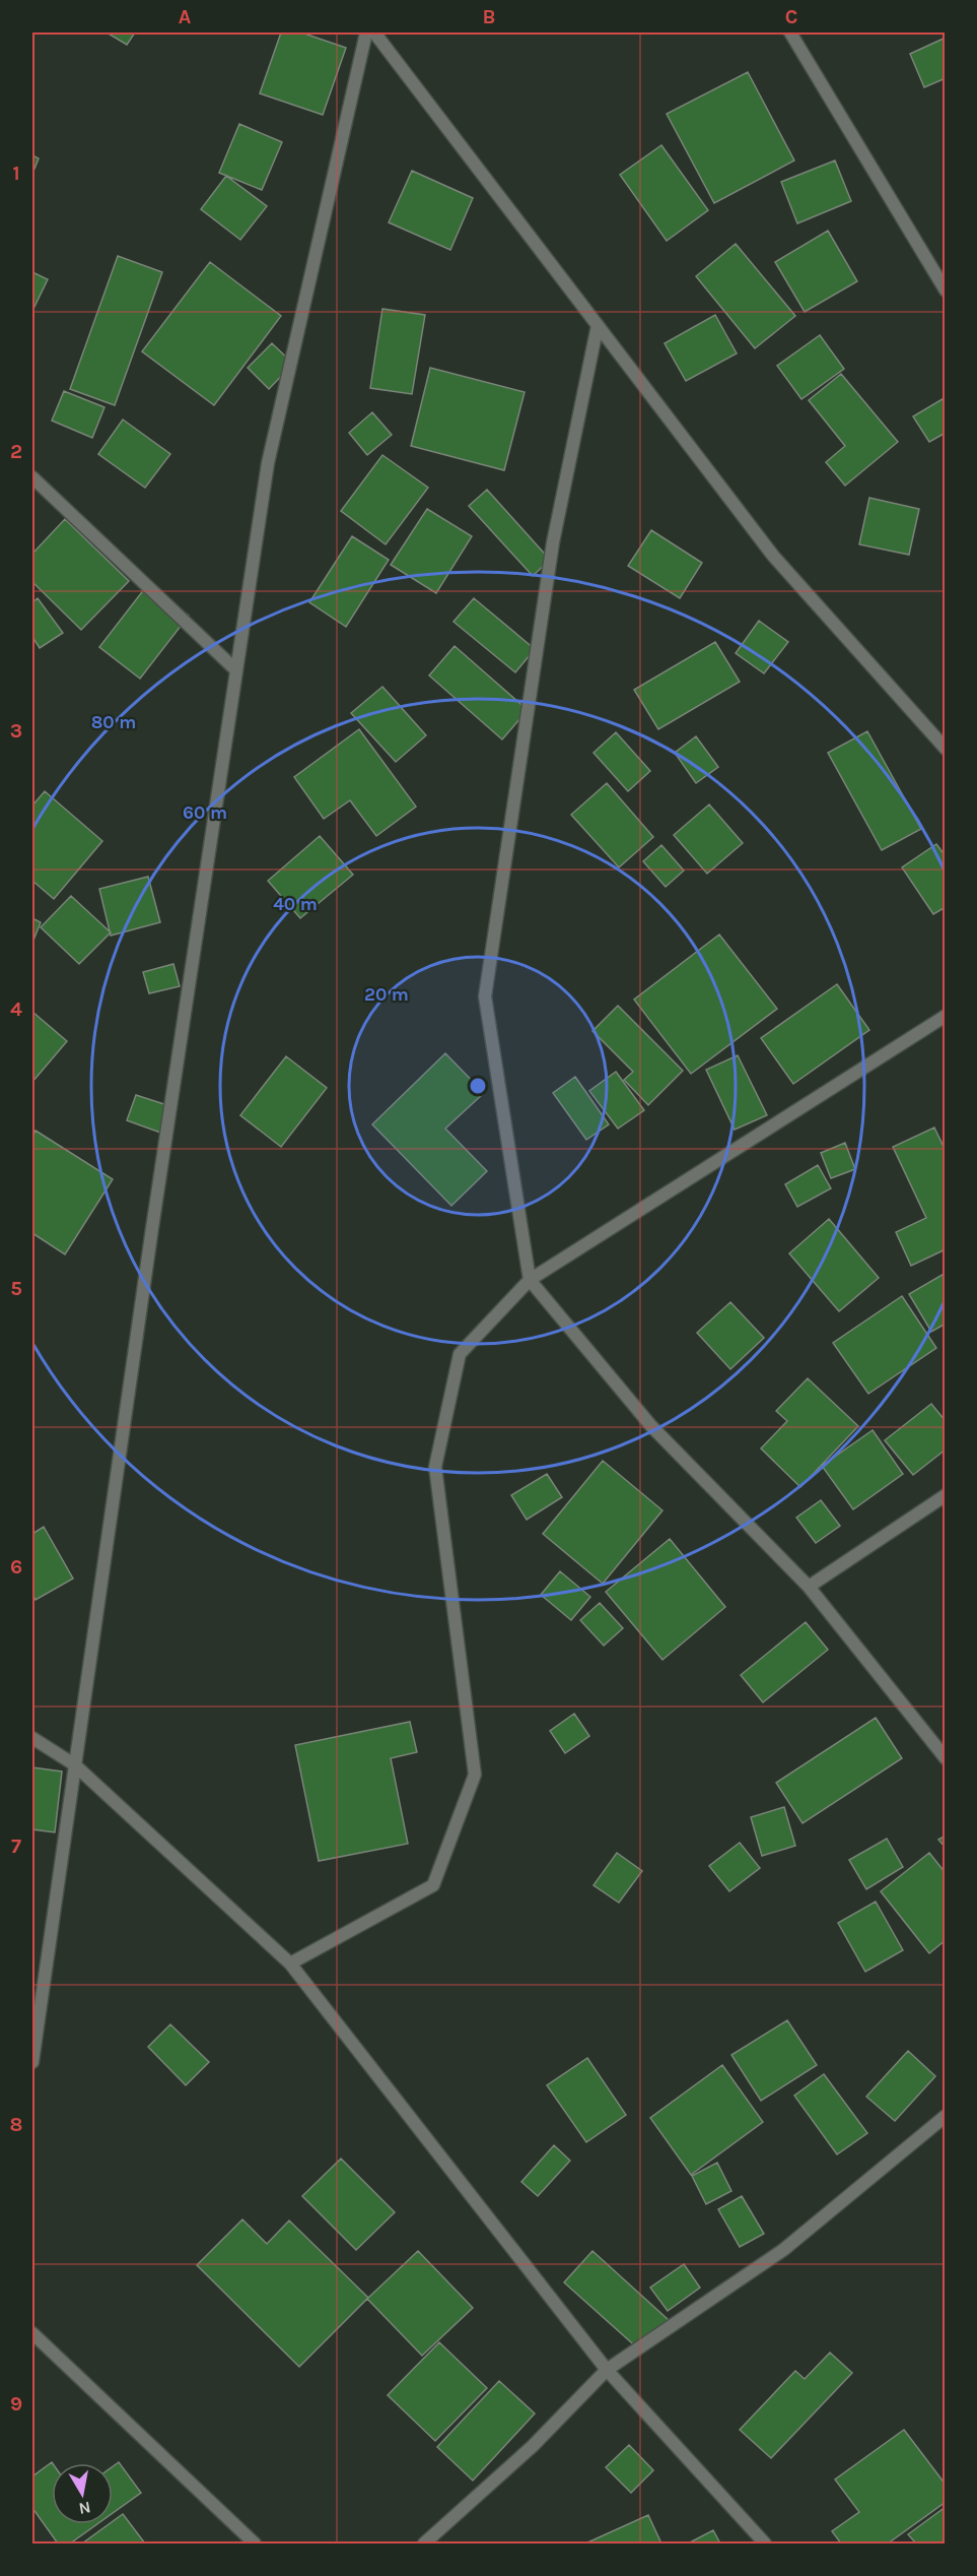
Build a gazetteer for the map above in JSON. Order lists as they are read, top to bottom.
{
  "north": "bottom",
  "grid": {
    "columns": ["A", "B", "C"],
    "rows": [
      "1",
      "2",
      "3",
      "4",
      "5",
      "6",
      "7",
      "8",
      "9"
    ]
  },
  "rings": [
    "80 m",
    "60 m",
    "40 m",
    "20 m"
  ]
}
